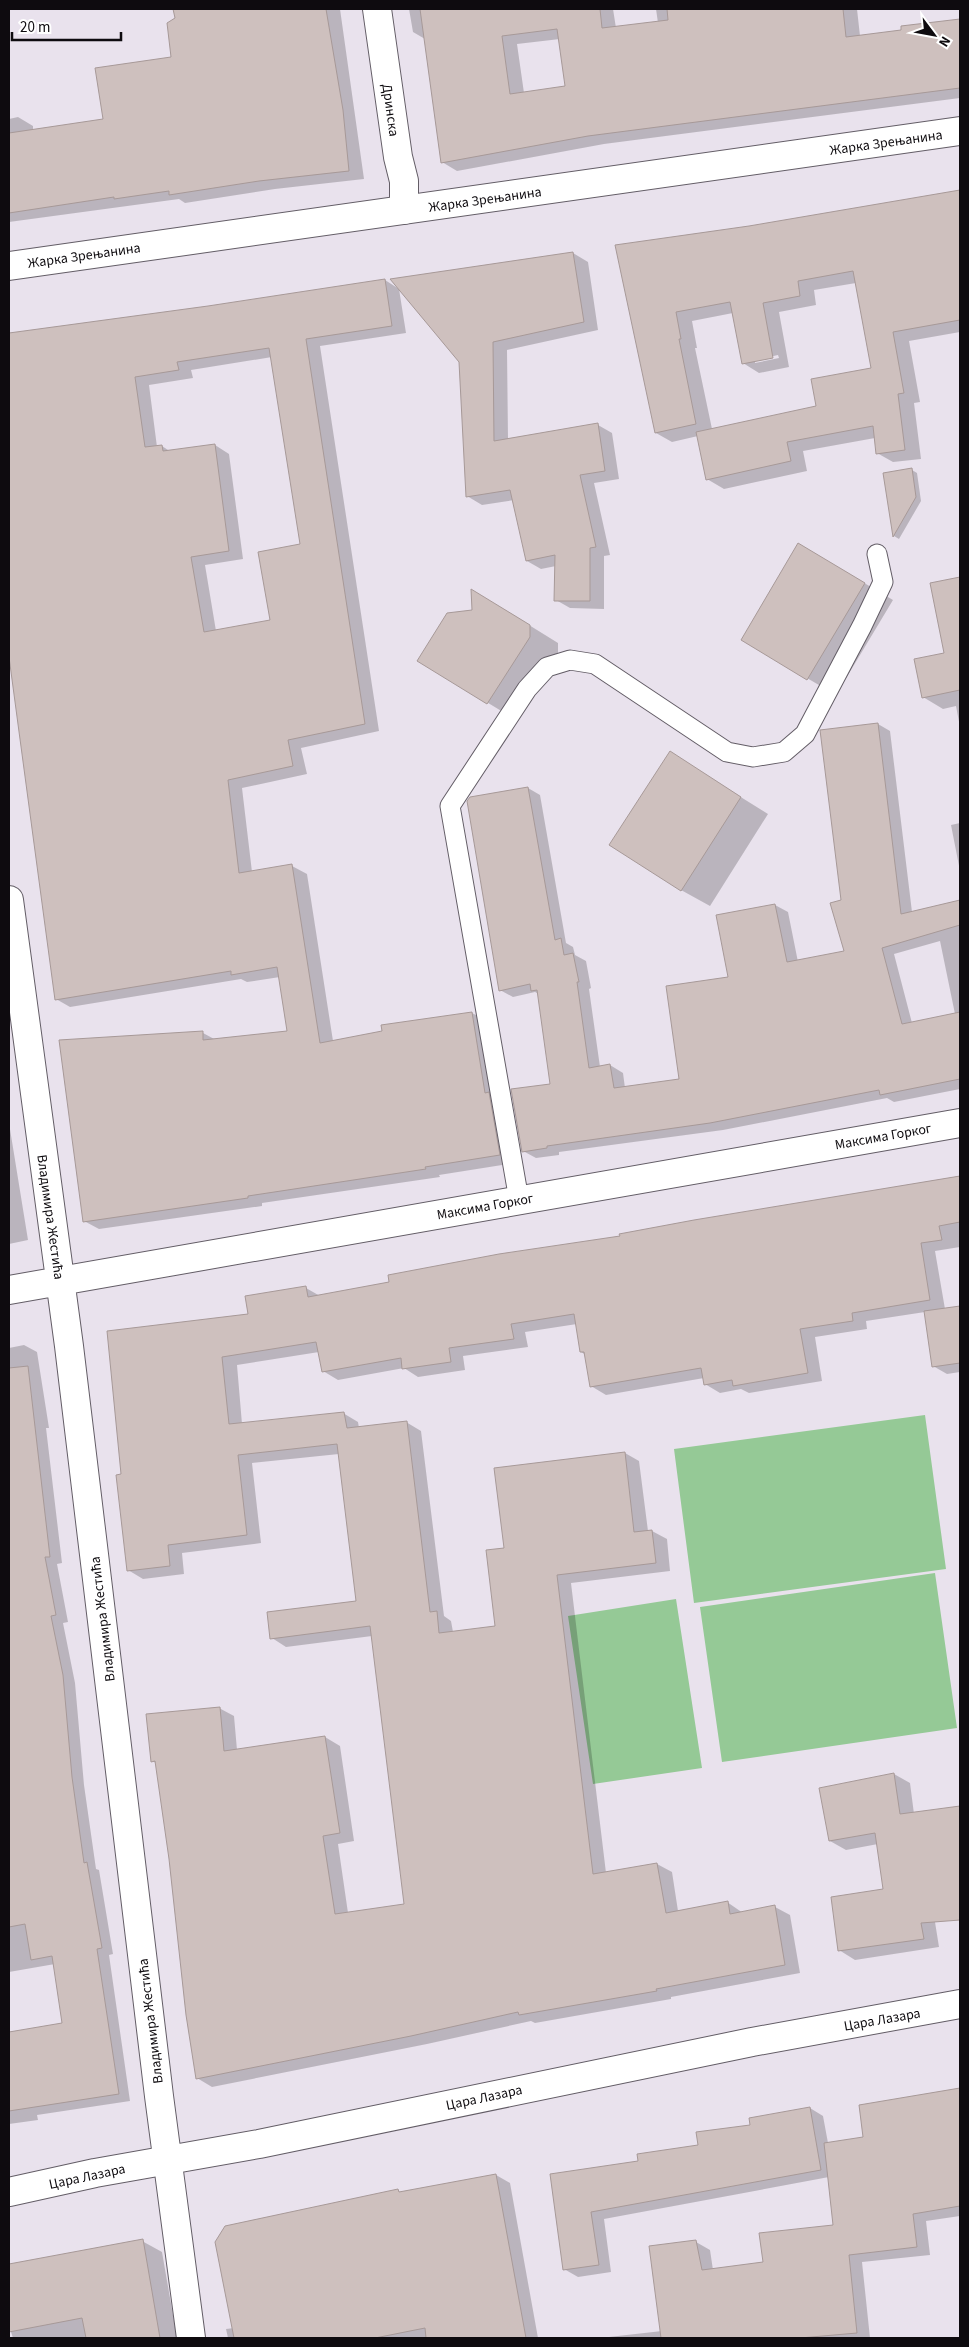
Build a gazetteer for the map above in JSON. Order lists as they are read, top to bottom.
{
  "streets": {
    "street": [
      "Дринска",
      "Жарка Зрењанина",
      "Максима Горког",
      "Владимира Жестића",
      "Цара Лазара"
    ]
  },
  "crossings": [
    ["Дринска", "Жарка Зрењанина"],
    ["Максима Горког", "Владимира Жестића"],
    ["Владимира Жестића", "Цара Лазара"]
  ],
  "scale_bar": "20 m",
  "north": "bottom right"
}
